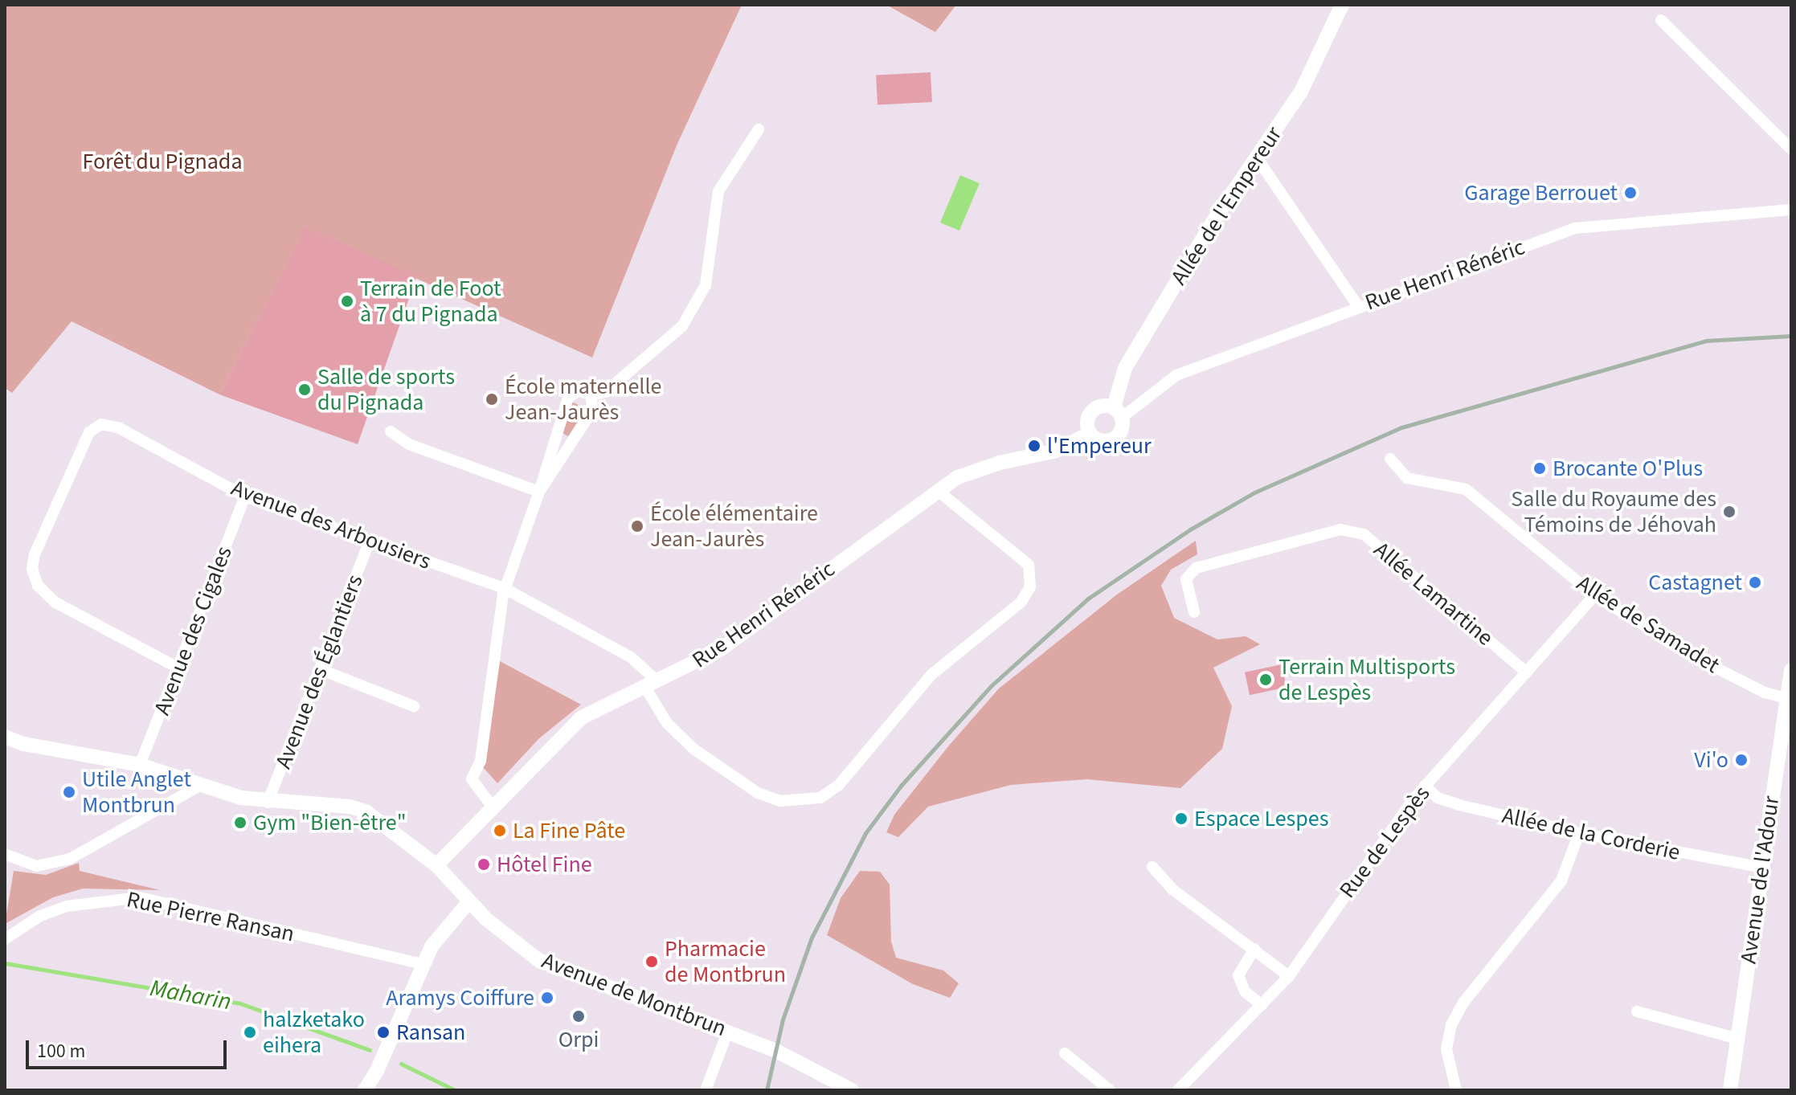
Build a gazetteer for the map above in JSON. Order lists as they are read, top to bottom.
{
  "streets": {
    "street": [
      "Allée de l'Empereur",
      "Rue Henri Rénéric",
      "Avenue des Arbousiers",
      "Allée Lamartine",
      "Allée de Samadet",
      "Avenue des Cigales",
      "Avenue des Églantiers",
      "Allée de la Corderie",
      "Rue de Lespès",
      "Avenue de l'Adour",
      "Rue Pierre Ransan",
      "Avenue de Montbrun"
    ]
  },
  "crossings": [
    ["Allée de l'Empereur", "Rue Henri Rénéric"],
    ["Rue Henri Rénéric", "Avenue des Arbousiers"],
    ["Rue Henri Rénéric", "Avenue de Montbrun"],
    ["Avenue des Arbousiers", "Avenue des Cigales"],
    ["Avenue des Arbousiers", "Avenue des Églantiers"],
    ["Allée Lamartine", "Rue de Lespès"],
    ["Allée de Samadet", "Rue de Lespès"],
    ["Allée de Samadet", "Avenue de l'Adour"],
    ["Avenue des Cigales", "Avenue de Montbrun"],
    ["Avenue des Églantiers", "Avenue de Montbrun"],
    ["Allée de la Corderie", "Rue de Lespès"],
    ["Allée de la Corderie", "Avenue de l'Adour"]
  ],
  "water": ["Maharin"],
  "parks": ["Forêt du Pignada"],
  "places": [
    "Garage Berrouet",
    "Terrain de Foot à 7 du Pignada",
    "Salle de sports du Pignada",
    "École maternelle Jean-Jaurès",
    "l'Empereur",
    "Brocante O'Plus",
    "Salle du Royaume des Témoins de Jéhovah",
    "École élémentaire Jean-Jaurès",
    "Castagnet",
    "Terrain Multisports de Lespès",
    "Vi'o",
    "Utile Anglet Montbrun",
    "Espace Lespes",
    "Gym \"Bien-être\"",
    "La Fine Pâte",
    "Hôtel Fine",
    "Pharmacie de Montbrun",
    "Aramys Coiffure",
    "Orpi",
    "halzketako eihera",
    "Ransan"
  ],
  "scale_bar": "100 m"
}
